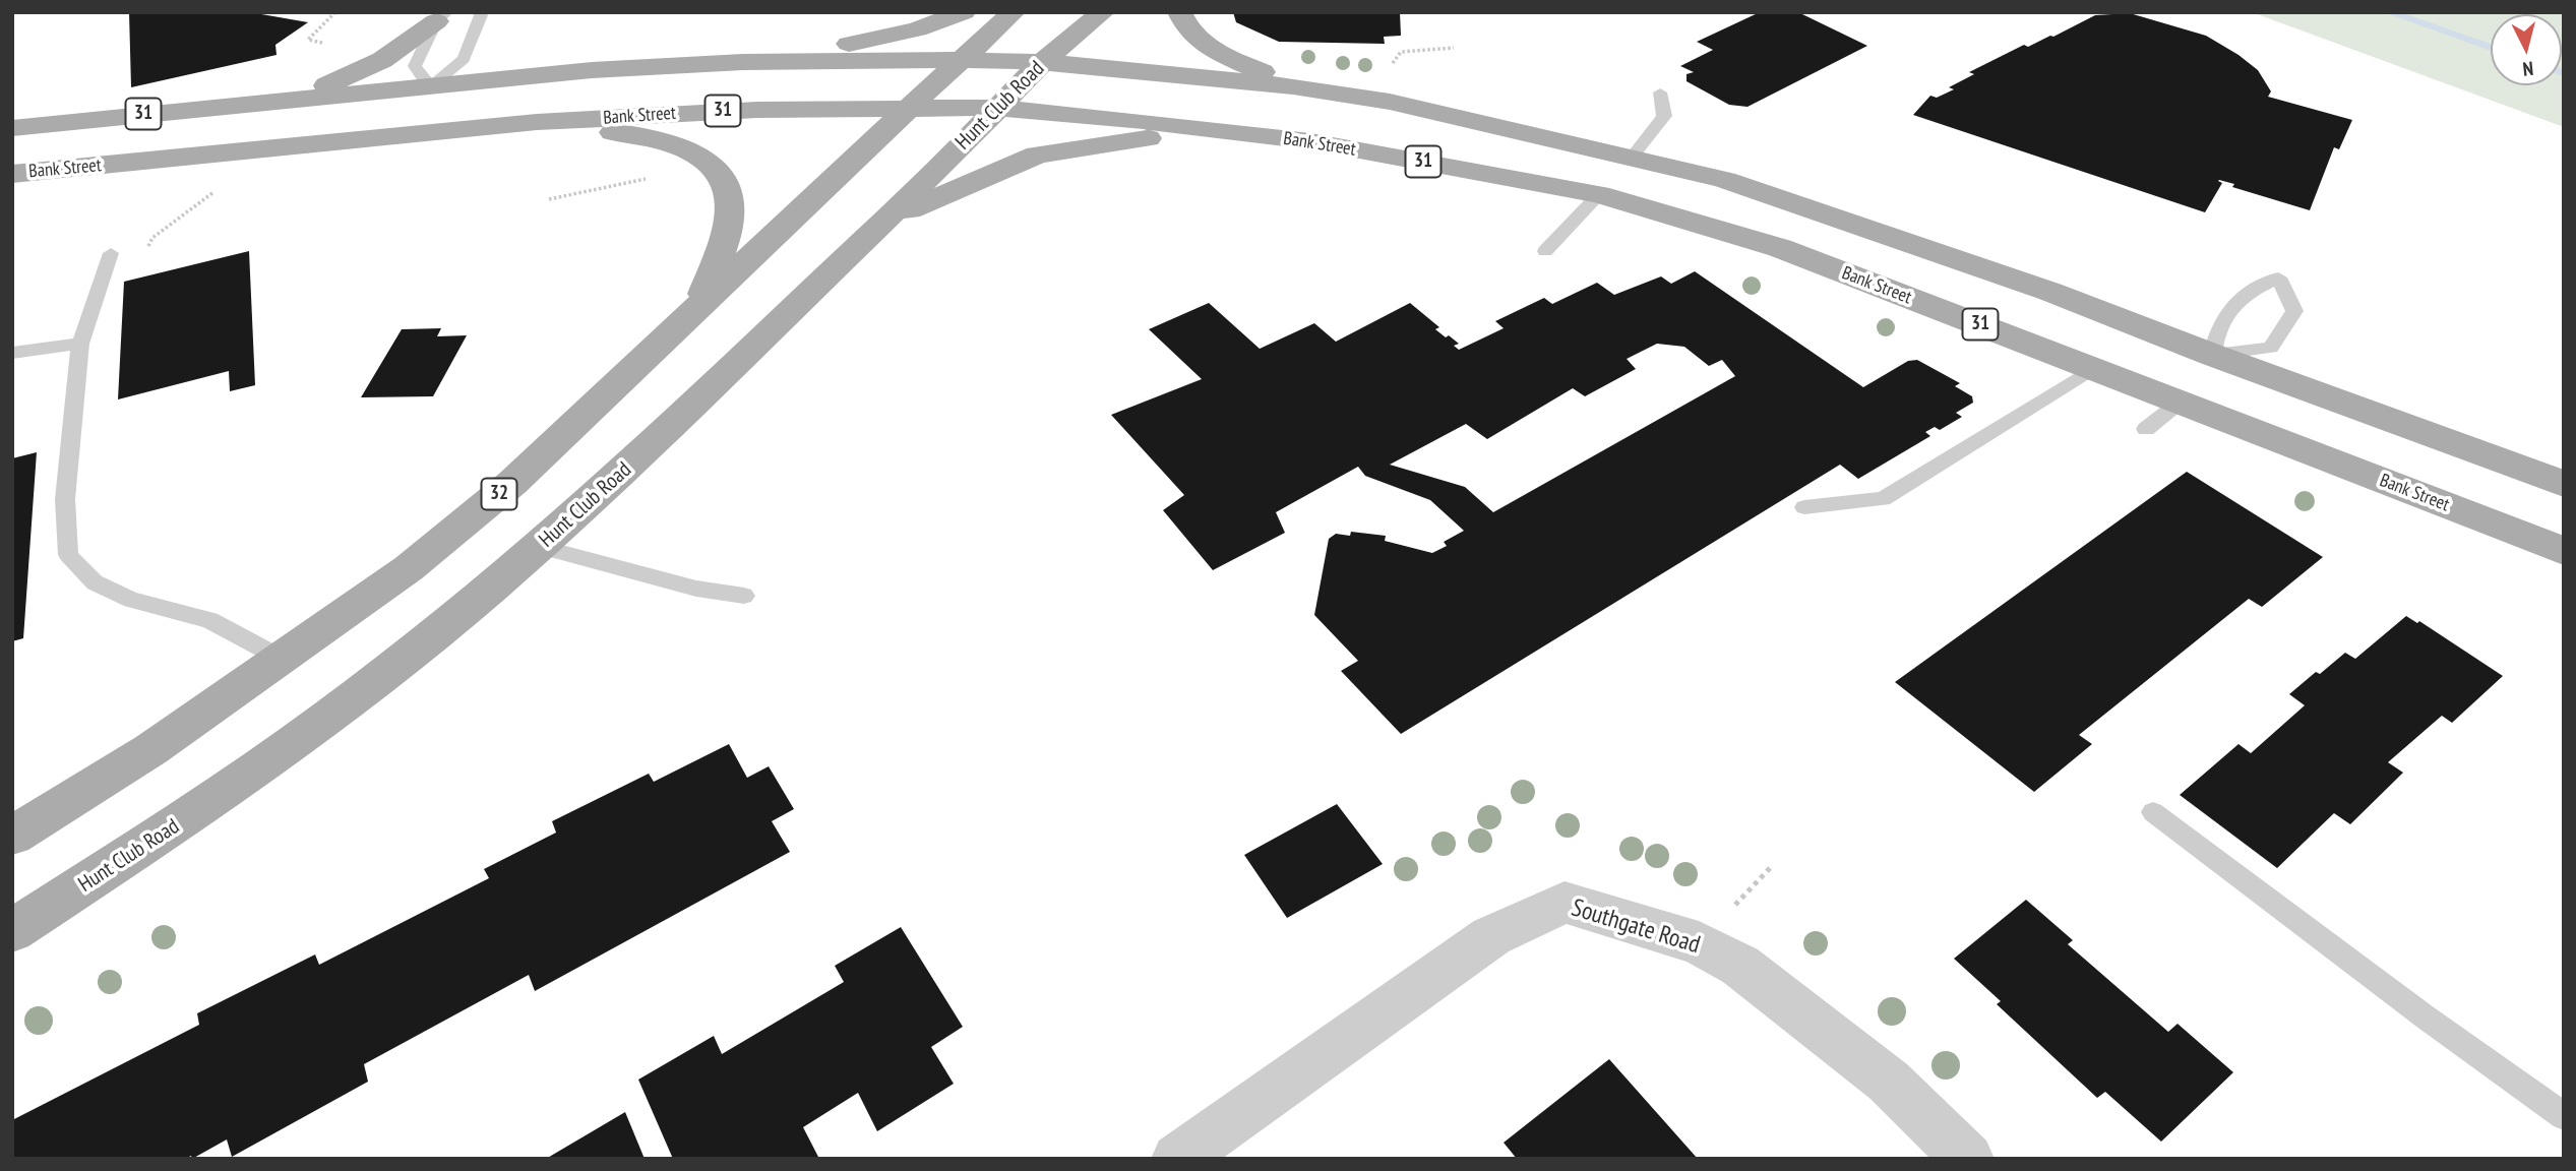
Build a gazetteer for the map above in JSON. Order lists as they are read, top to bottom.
{
  "streets": {
    "main road": [
      "Hunt Club Road",
      "31",
      "Bank Street",
      "32"
    ],
    "street": ["Southgate Road"]
  },
  "crossings": [
    ["Hunt Club Road", "31"],
    ["Hunt Club Road", "Bank Street"],
    ["31", "32"],
    ["Bank Street", "32"]
  ],
  "north": "bottom"
}
